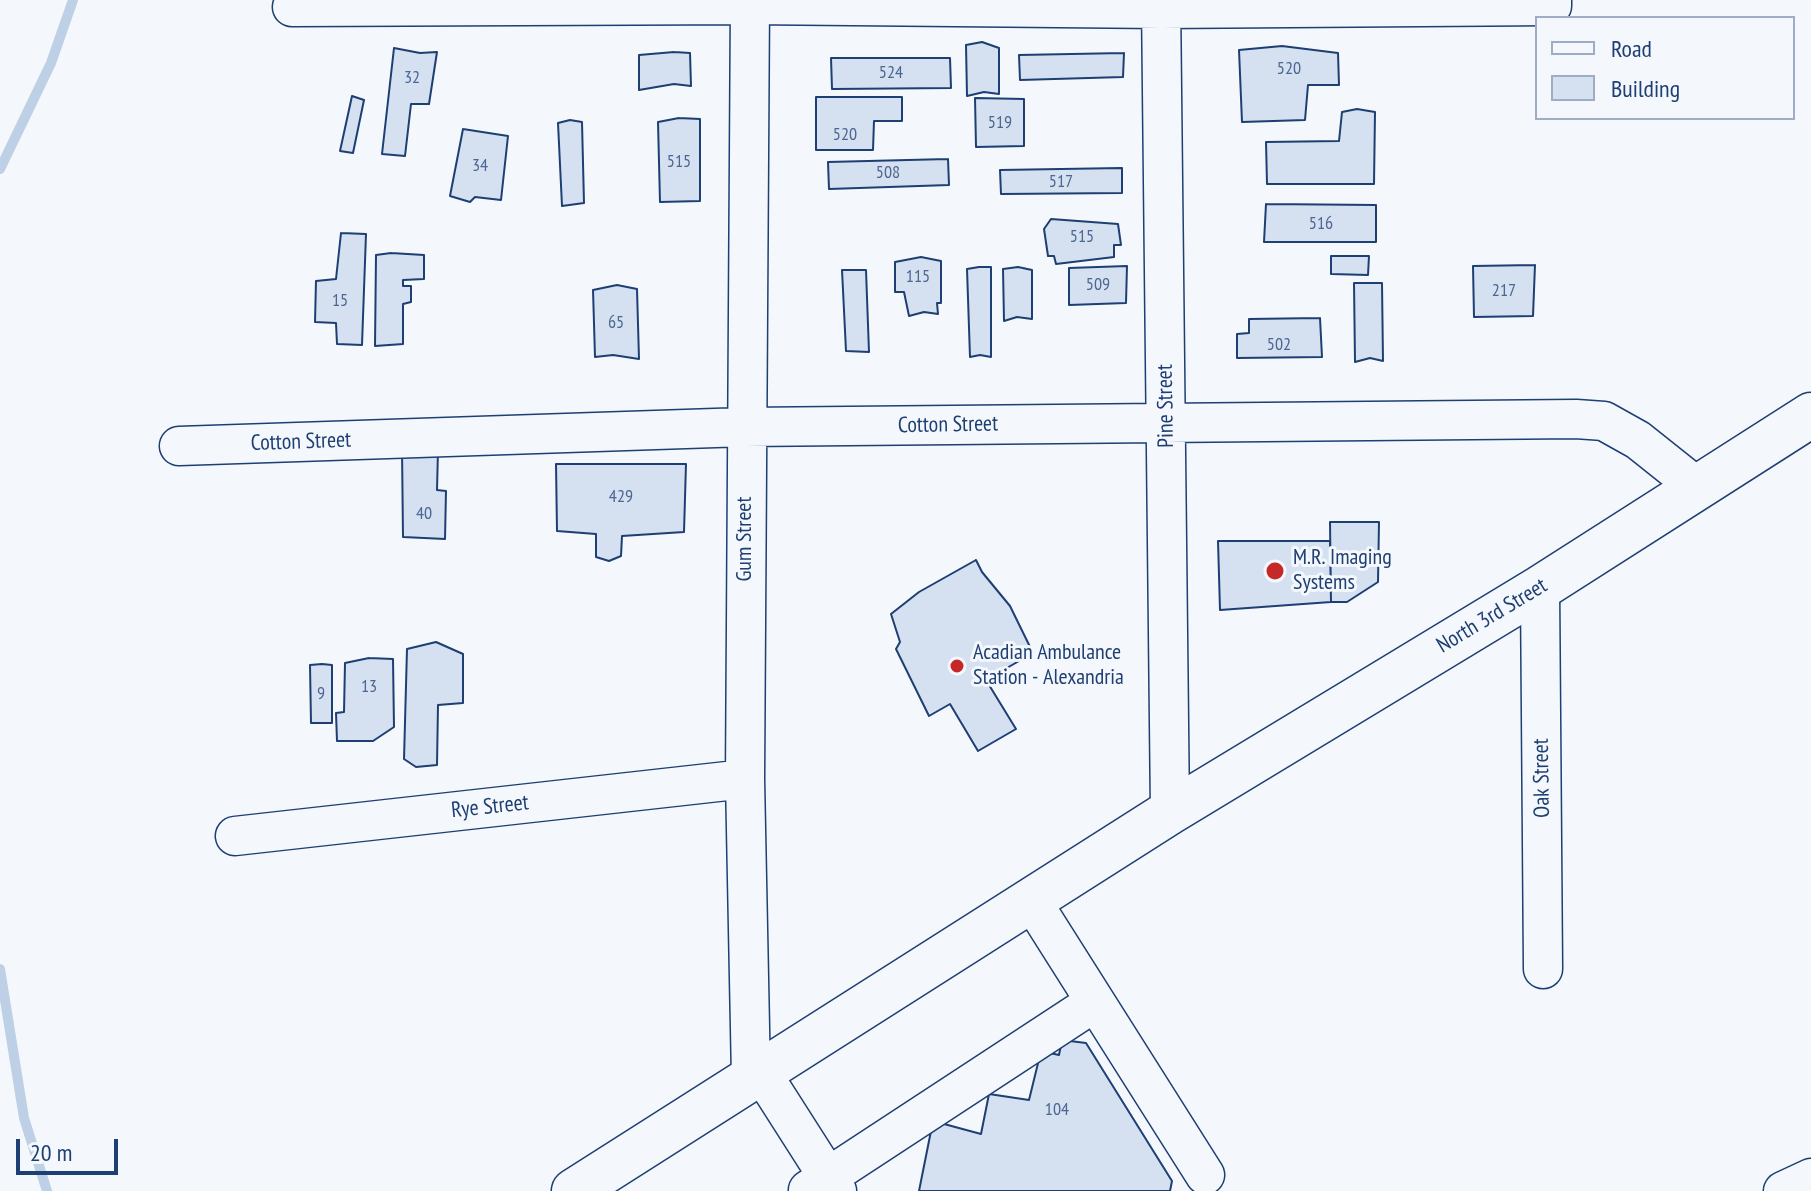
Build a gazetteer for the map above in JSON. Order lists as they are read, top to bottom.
{
  "streets": {
    "main road": ["North 3rd Street"],
    "street": [
      "Pine Street",
      "Cotton Street",
      "Gum Street",
      "Oak Street",
      "Rye Street"
    ]
  },
  "crossings": [
    ["Pine Street", "Cotton Street"],
    ["Pine Street", "North 3rd Street"],
    ["Cotton Street", "Gum Street"],
    ["Cotton Street", "North 3rd Street"],
    ["Gum Street", "North 3rd Street"],
    ["Gum Street", "Rye Street"],
    ["North 3rd Street", "Oak Street"]
  ],
  "places": ["M.R. Imaging Systems", "Acadian Ambulance Station - Alexandria"],
  "house_numbers": [
    "520",
    "524",
    "32",
    "519",
    "520",
    "515",
    "34",
    "508",
    "517",
    "516",
    "515",
    "115",
    "509",
    "217",
    "15",
    "65",
    "502",
    "429",
    "40",
    "13",
    "9",
    "104"
  ],
  "legend": ["Road", "Building"],
  "scale_bar": "20 m"
}
